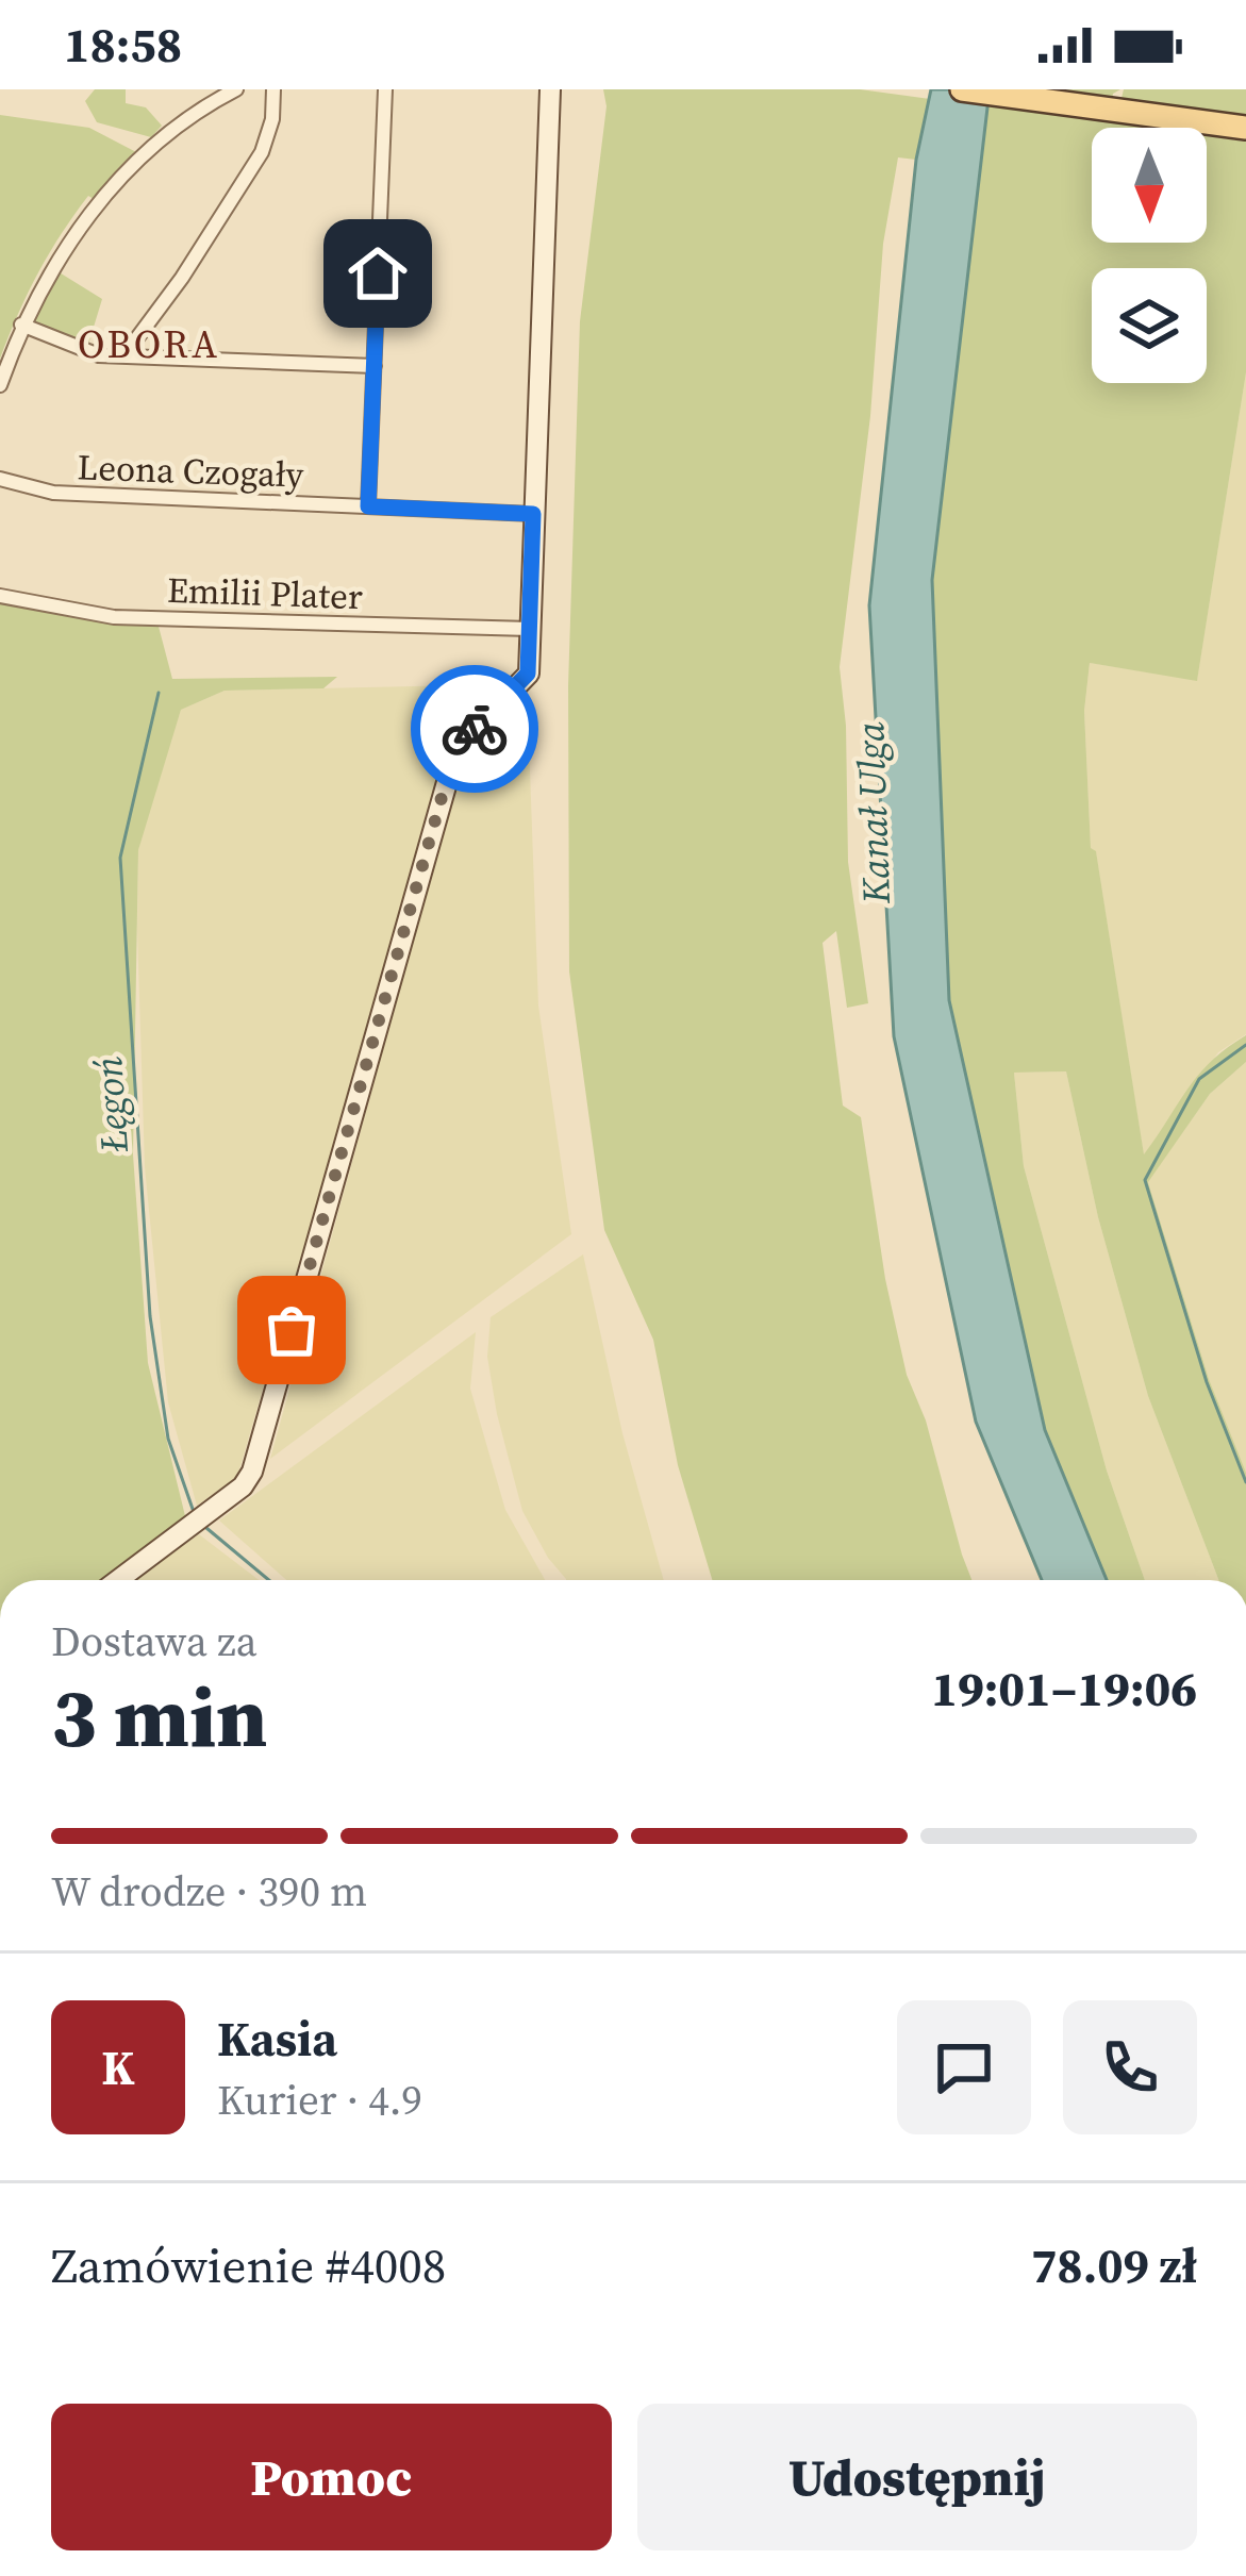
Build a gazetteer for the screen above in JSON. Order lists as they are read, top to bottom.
{
  "streets": {
    "street": ["Leona Czogały", "Emilii Plater"]
  },
  "districts": ["OBORA"],
  "water": ["Kanał Ulga", "Łęgoń"],
  "north": "bottom",
  "page": {
    "status": "18:58",
    "heading": ["3 min", "Dostawa za", "19:01–19:06"],
    "panel": [
      "Kasia",
      "Kurier · 4.9",
      "Zamówienie #4008",
      "78.09 zł"
    ],
    "bar": "W drodze · 390 m",
    "round": "K",
    "buttons": ["Pomoc", "Udostępnij"]
  }
}
